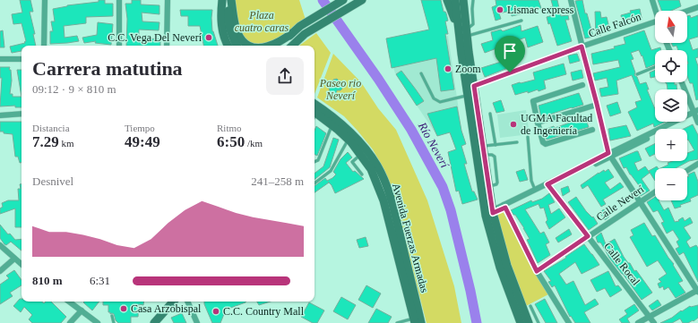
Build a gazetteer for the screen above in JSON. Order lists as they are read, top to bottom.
{
  "streets": {
    "street": [
      "Calle Falcón",
      "Calle Neverí",
      "Avenida Fuerzas Armadas",
      "Calle Rocal"
    ]
  },
  "crossings": [
    ["Calle Neverí", "Calle Rocal"]
  ],
  "water": ["Río Neverí"],
  "parks": ["Plaza cuatro caras", "Paseo rio Neverí"],
  "places": [
    "Lismac express",
    "C.C. Vega Del Neverí",
    "Zoom",
    "UGMA Facultad de Ingeniería",
    "Casa Arzobispal",
    "C.C. Country Mall"
  ],
  "north": "top",
  "page": {
    "map_buttons": ["+", "−"],
    "heading": ["Carrera matutina", "09:12 · 9 × 810 m"],
    "stats": [
      ["Distancia", "7.29 km"],
      ["Tiempo", "49:49"],
      ["Ritmo", "6:50 /km"]
    ],
    "chart": ["Desnivel", "241–258 m"],
    "list": [
      {
        "name": "810 m",
        "note": "6:31"
      }
    ]
  }
}
